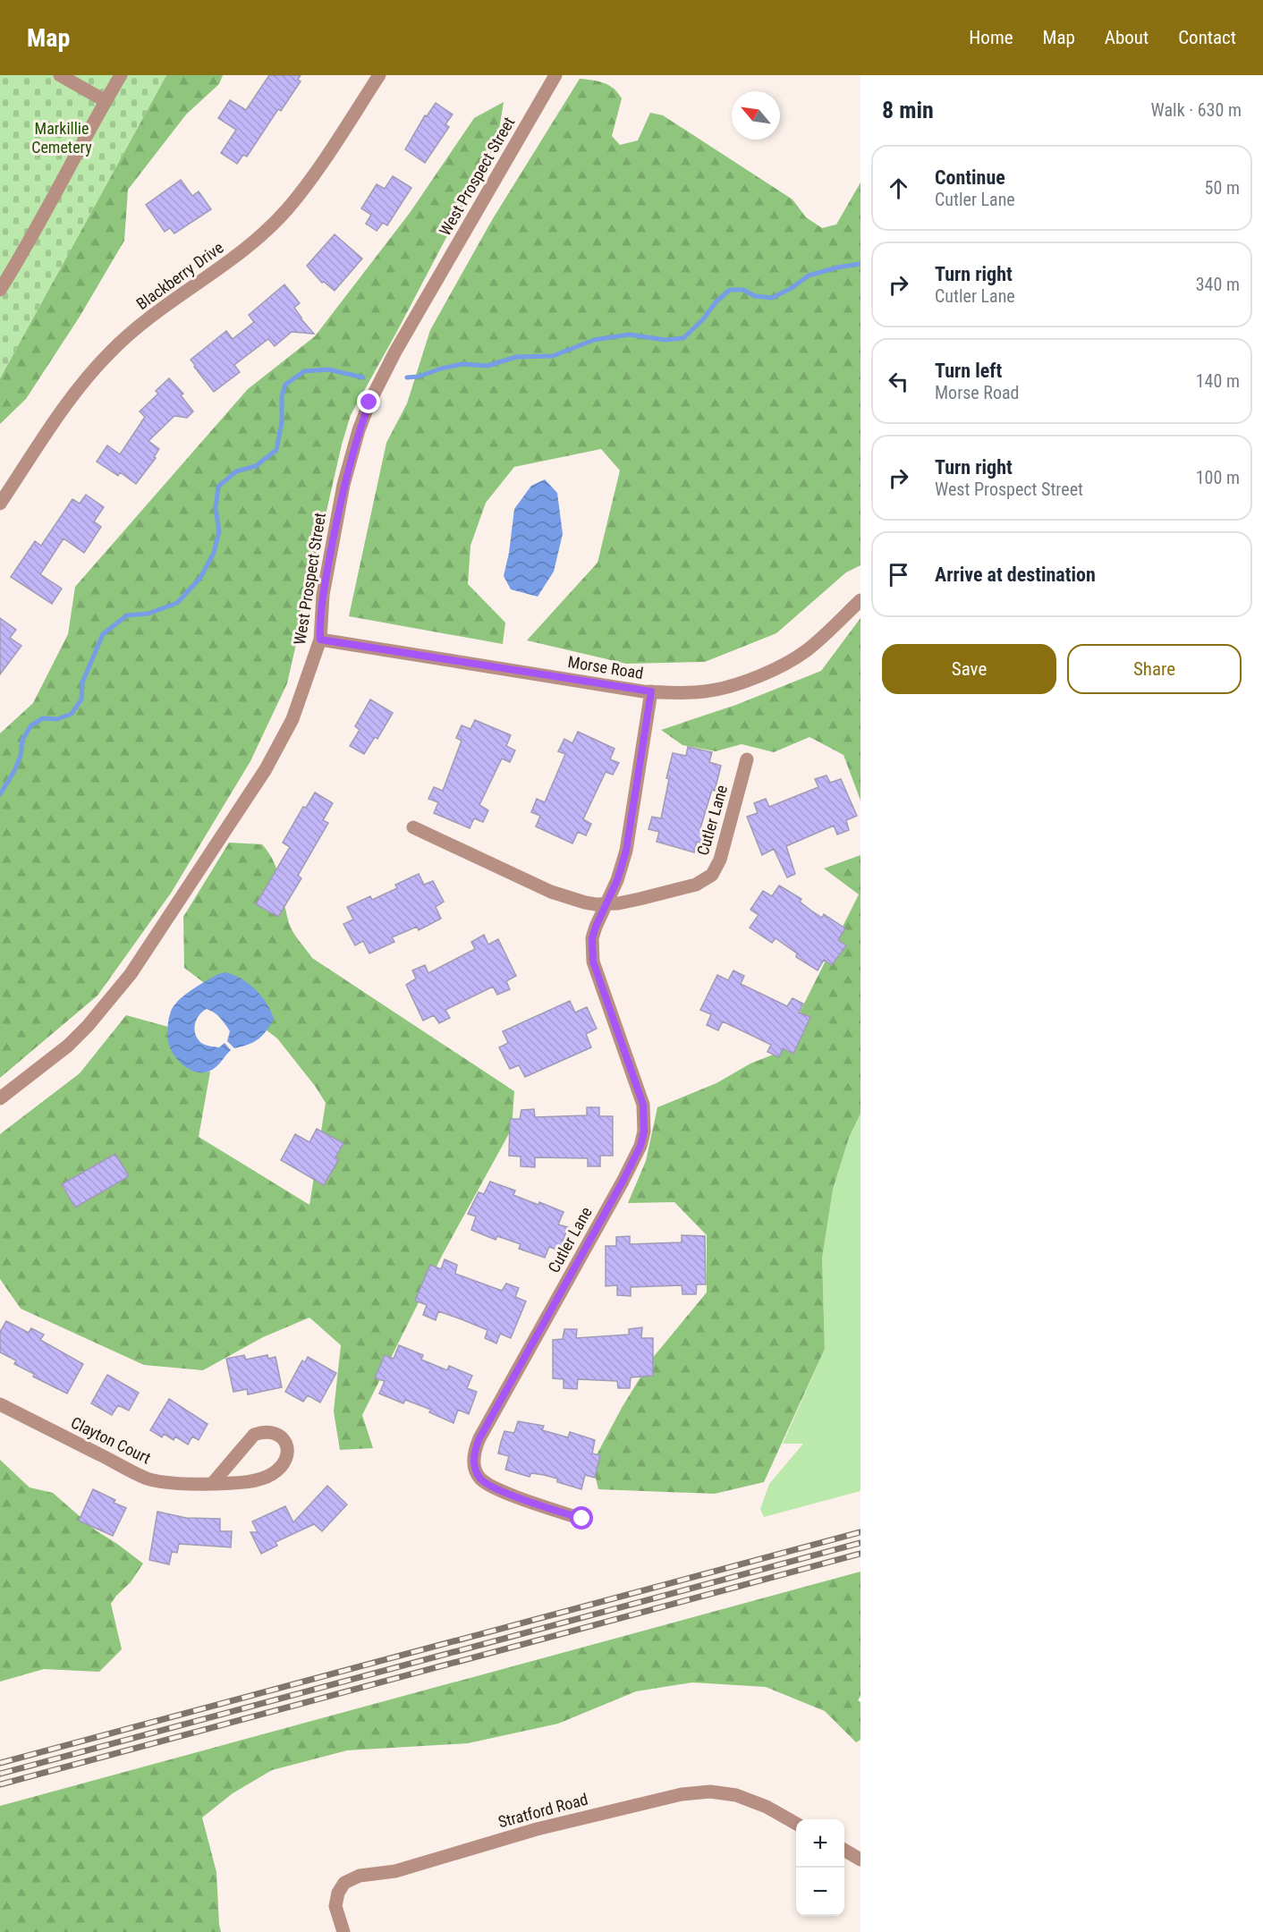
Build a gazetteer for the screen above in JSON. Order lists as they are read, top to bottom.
{
  "streets": {
    "street": [
      "West Prospect Street",
      "Blackberry Drive",
      "Morse Road",
      "Cutler Lane",
      "Clayton Court",
      "Stratford Road"
    ]
  },
  "crossings": [
    ["West Prospect Street", "Morse Road"],
    ["Morse Road", "Cutler Lane"]
  ],
  "parks": ["Markillie Cemetery"],
  "north": "top left",
  "page": {
    "header": "Map",
    "nav": [
      "Home",
      "Map",
      "About",
      "Contact"
    ],
    "heading": ["8 min", "Walk · 630 m"],
    "list": [
      ["Continue", "Cutler Lane", "50 m"],
      ["Turn right", "Cutler Lane", "340 m"],
      ["Turn left", "Morse Road", "140 m"],
      ["Turn right", "West Prospect Street", "100 m"],
      "Arrive at destination"
    ],
    "buttons": ["Save", "Share"],
    "map_buttons": ["+", "−"]
  }
}
